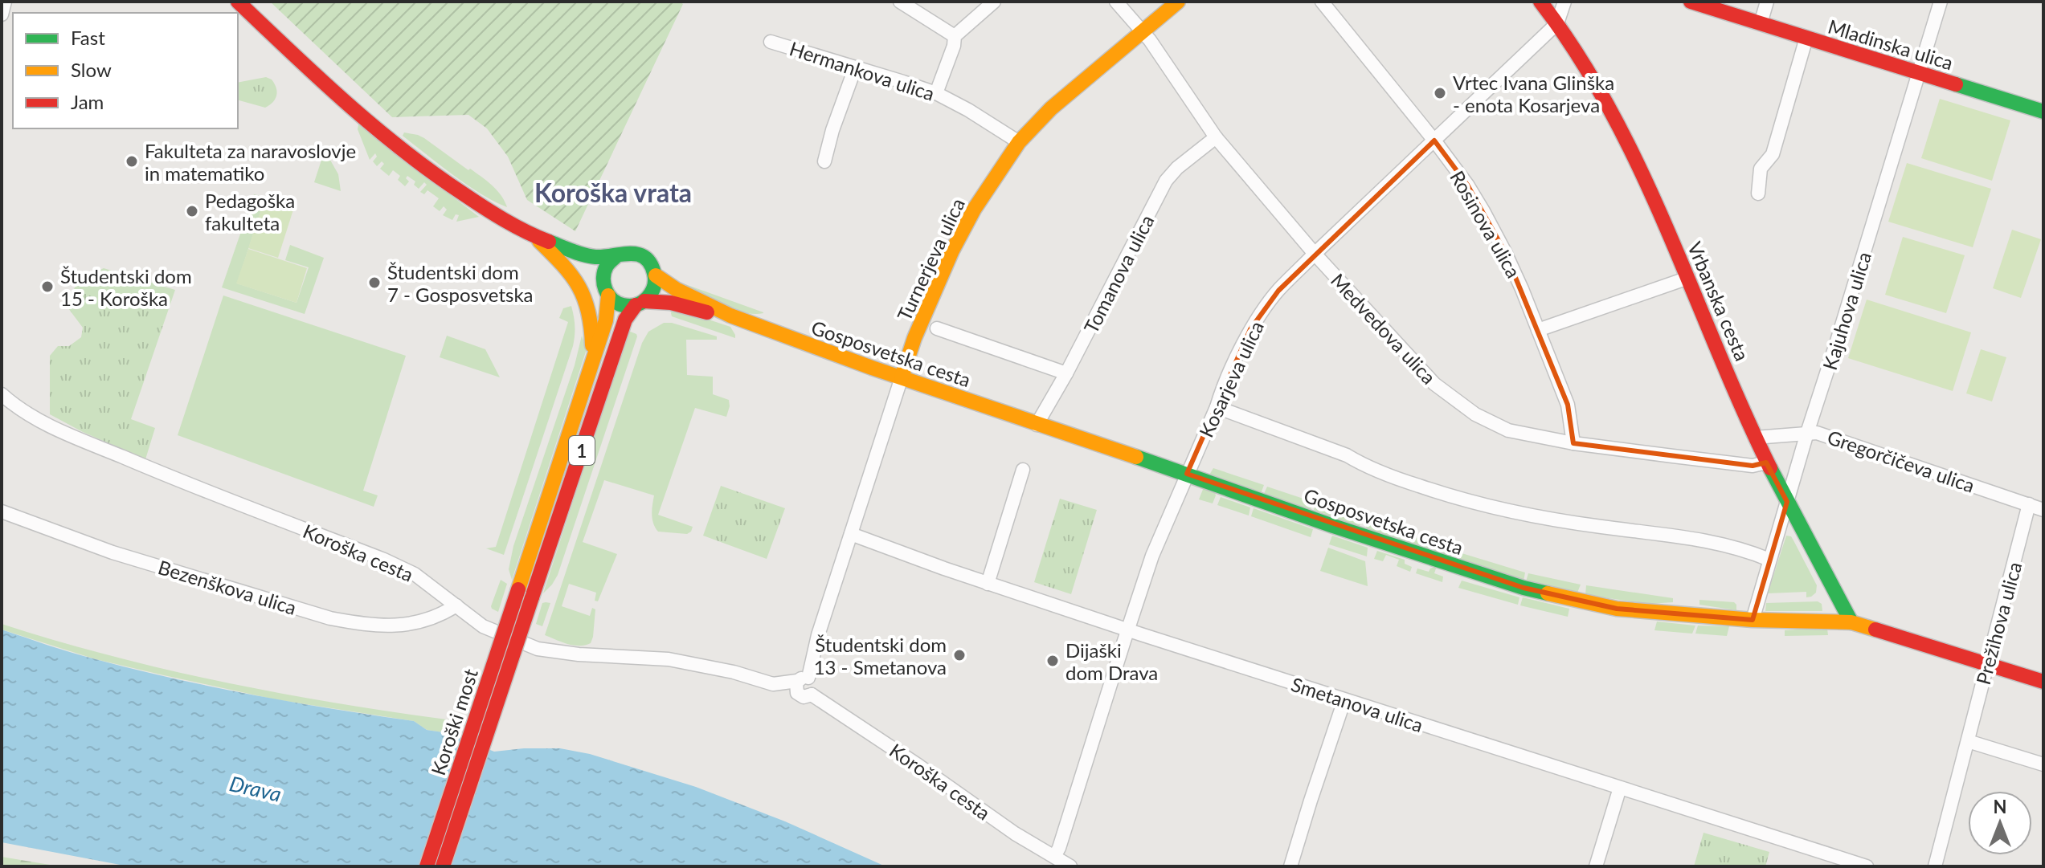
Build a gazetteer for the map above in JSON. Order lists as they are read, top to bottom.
{
  "streets": {
    "street": [
      "Mladinska ulica",
      "Hermankova ulica",
      "Rosinova ulica",
      "Turnerjeva ulica",
      "Tomanova ulica",
      "Vrbanska cesta",
      "Kajuhova ulica",
      "Medvedova ulica",
      "Gosposvetska cesta",
      "Kosarjeva ulica",
      "1",
      "Gregorčičeva ulica",
      "Koroška cesta",
      "Bezenškova ulica",
      "Prežihova ulica",
      "Smetanova ulica",
      "Koroški most"
    ]
  },
  "crossings": [
    ["Mladinska ulica", "Kajuhova ulica"],
    ["Hermankova ulica", "Turnerjeva ulica"],
    ["Rosinova ulica", "Medvedova ulica"],
    ["Rosinova ulica", "Kosarjeva ulica"],
    ["Turnerjeva ulica", "Medvedova ulica"],
    ["Turnerjeva ulica", "Gosposvetska cesta"],
    ["Turnerjeva ulica", "Koroška cesta"],
    ["Turnerjeva ulica", "Smetanova ulica"],
    ["Tomanova ulica", "Medvedova ulica"],
    ["Tomanova ulica", "Gosposvetska cesta"],
    ["Vrbanska cesta", "Kajuhova ulica"],
    ["Vrbanska cesta", "Medvedova ulica"],
    ["Vrbanska cesta", "Gosposvetska cesta"],
    ["Vrbanska cesta", "Kosarjeva ulica"],
    ["Vrbanska cesta", "Gregorčičeva ulica"],
    ["Kajuhova ulica", "Gosposvetska cesta"],
    ["Kajuhova ulica", "Gregorčičeva ulica"],
    ["Medvedova ulica", "Kosarjeva ulica"],
    ["Gosposvetska cesta", "Kosarjeva ulica"],
    ["Gosposvetska cesta", "Prežihova ulica"],
    ["Kosarjeva ulica", "Koroška cesta"],
    ["Kosarjeva ulica", "Smetanova ulica"],
    ["1", "Koroški most"],
    ["Gregorčičeva ulica", "Prežihova ulica"],
    ["Koroška cesta", "Bezenškova ulica"]
  ],
  "districts": ["Koroška vrata"],
  "water": ["Drava"],
  "places": [
    "Vrtec Ivana Glinška - enota Kosarjeva",
    "Fakulteta za naravoslovje in matematiko",
    "Pedagoška fakulteta",
    "Študentski dom 7 - Gosposvetska",
    "Študentski dom 15 - Koroška",
    "Študentski dom 13 - Smetanova",
    "Dijaški dom Drava"
  ],
  "legend": ["Fast", "Slow", "Jam"],
  "north": "top"
}
